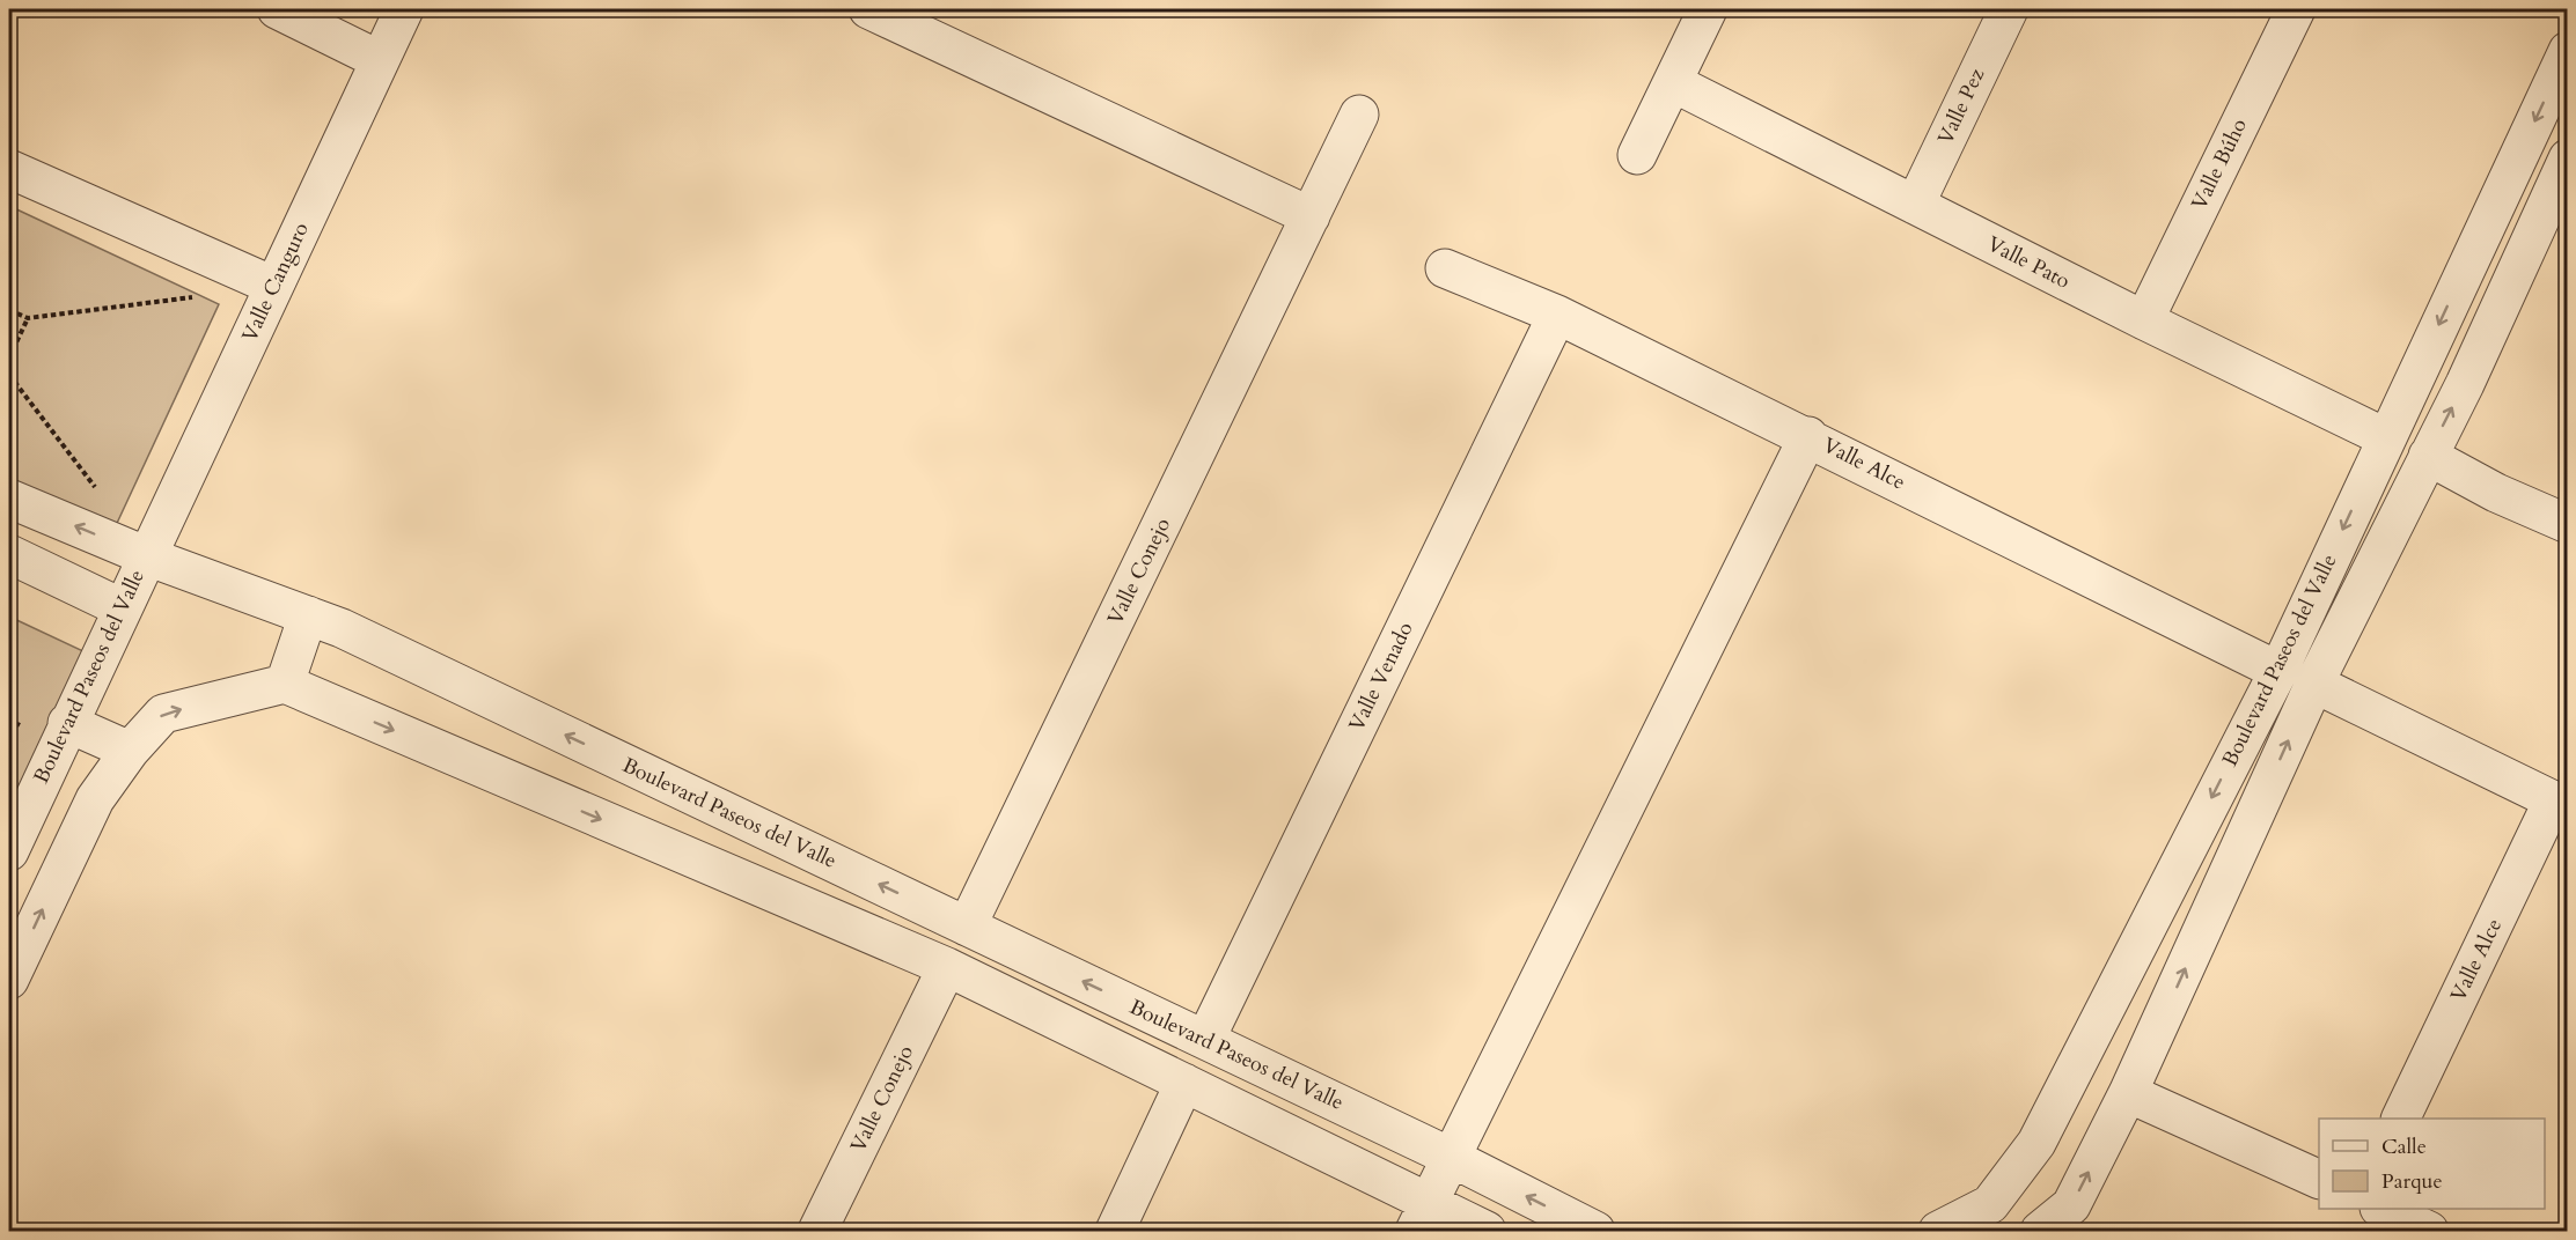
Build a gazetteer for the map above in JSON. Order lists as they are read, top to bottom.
{
  "streets": {
    "street": [
      "Valle Pez",
      "Valle Búho",
      "Valle Pato",
      "Valle Canguro",
      "Valle Alce",
      "Valle Conejo",
      "Boulevard Paseos del Valle",
      "Valle Venado"
    ]
  },
  "crossings": [
    ["Valle Pez", "Valle Pato"],
    ["Valle Búho", "Valle Pato"],
    ["Valle Pato", "Boulevard Paseos del Valle"],
    ["Valle Canguro", "Boulevard Paseos del Valle"],
    ["Valle Alce", "Boulevard Paseos del Valle"],
    ["Valle Alce", "Valle Venado"],
    ["Valle Conejo", "Boulevard Paseos del Valle"],
    ["Boulevard Paseos del Valle", "Valle Venado"]
  ],
  "legend": ["Calle", "Parque"]
}
